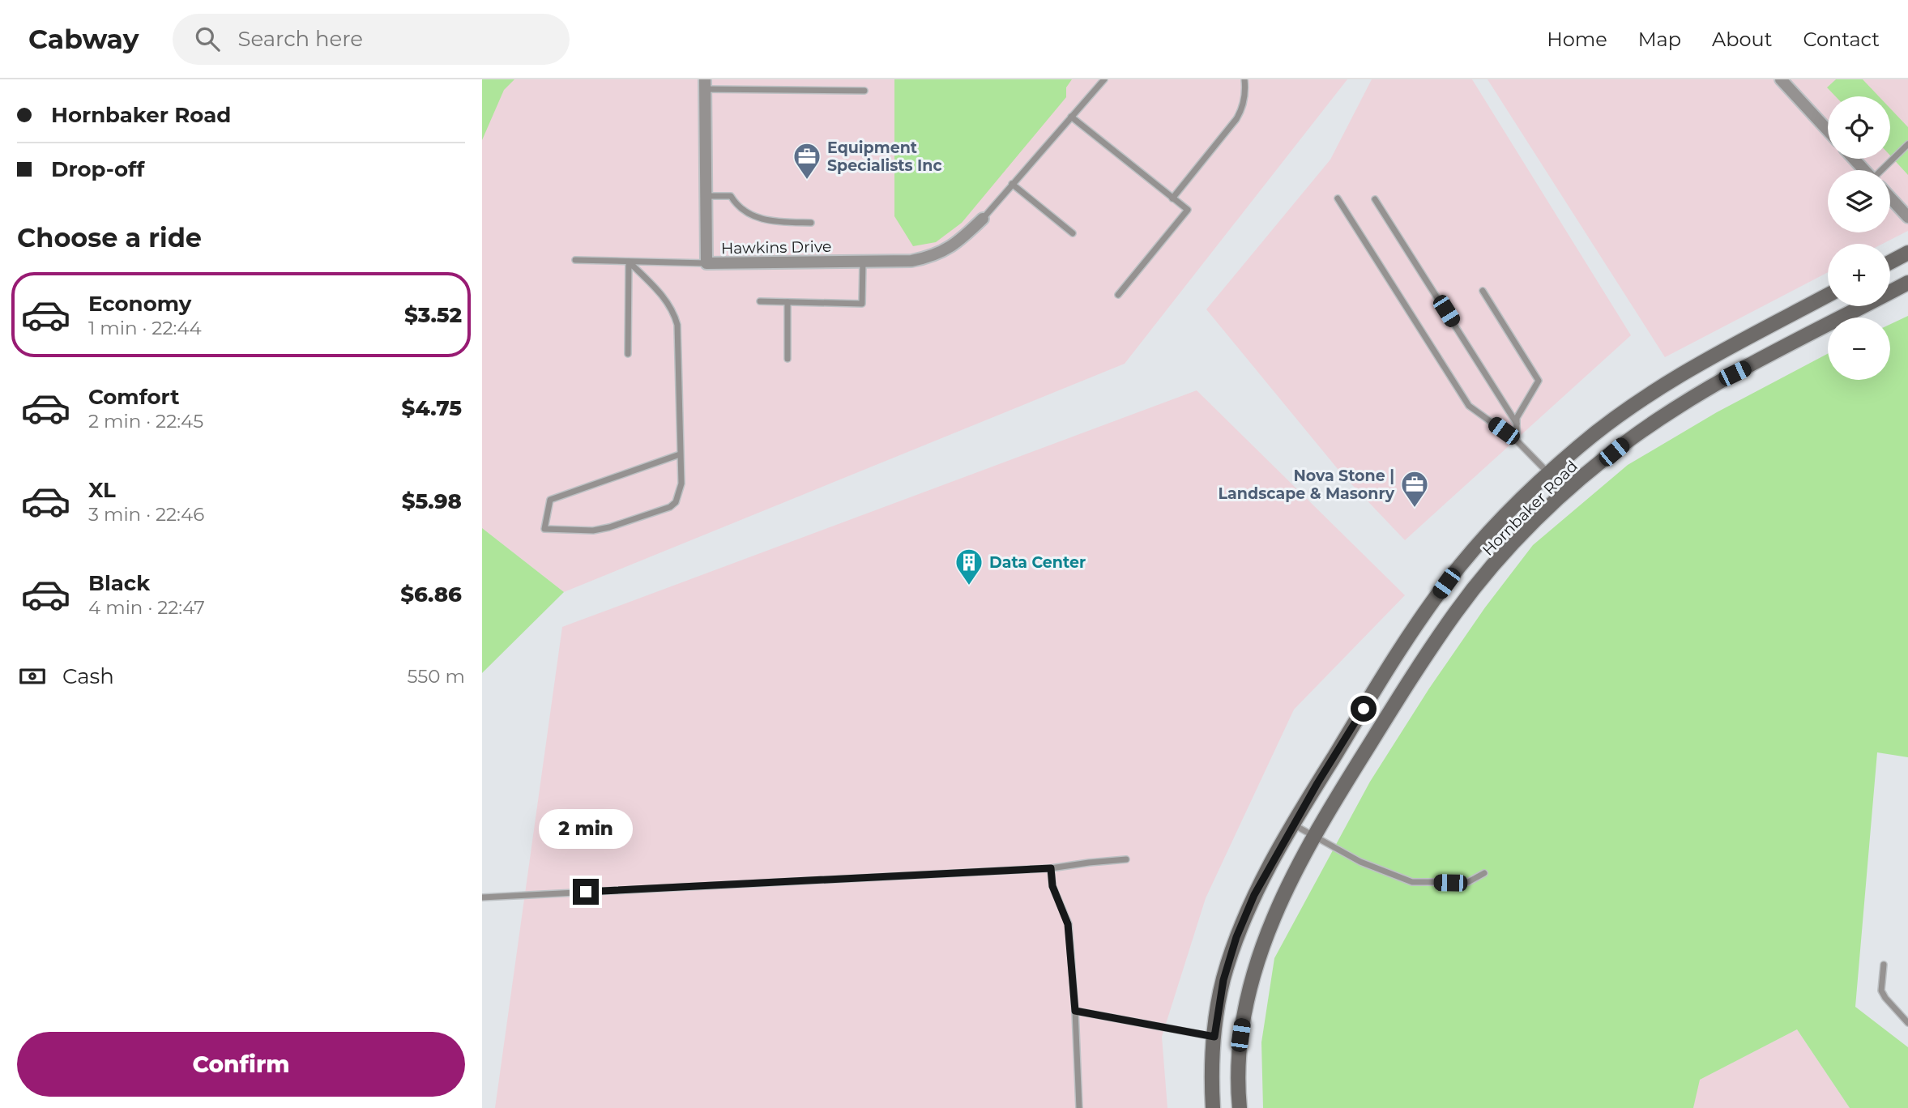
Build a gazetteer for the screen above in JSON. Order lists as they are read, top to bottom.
{
  "streets": {
    "main road": ["Hornbaker Road"],
    "street": ["Hawkins Drive"]
  },
  "places": {
    "office": ["Equipment Specialists Inc", "Nova Stone | Landscape & Masonry"],
    "building": ["Data Center"]
  },
  "page": {
    "header": "Cabway",
    "search": "Search here",
    "nav": [
      "Home",
      "Map",
      "About",
      "Contact"
    ],
    "banner": ["Hornbaker Road", "Drop-off"],
    "map_buttons": ["+", "−"],
    "heading": "Choose a ride",
    "list": [
      {
        "name": "Economy",
        "note": "1 min · 22:44",
        "value": "$3.52"
      },
      {
        "name": "Comfort",
        "note": "2 min · 22:45",
        "value": "$4.75"
      },
      {
        "name": "XL",
        "note": "3 min · 22:46",
        "value": "$5.98"
      },
      {
        "name": "Black",
        "note": "4 min · 22:47",
        "value": "$6.86"
      }
    ],
    "pay": ["Cash", "550 m"],
    "bubble": "2 min",
    "buttons": "Confirm"
  }
}
